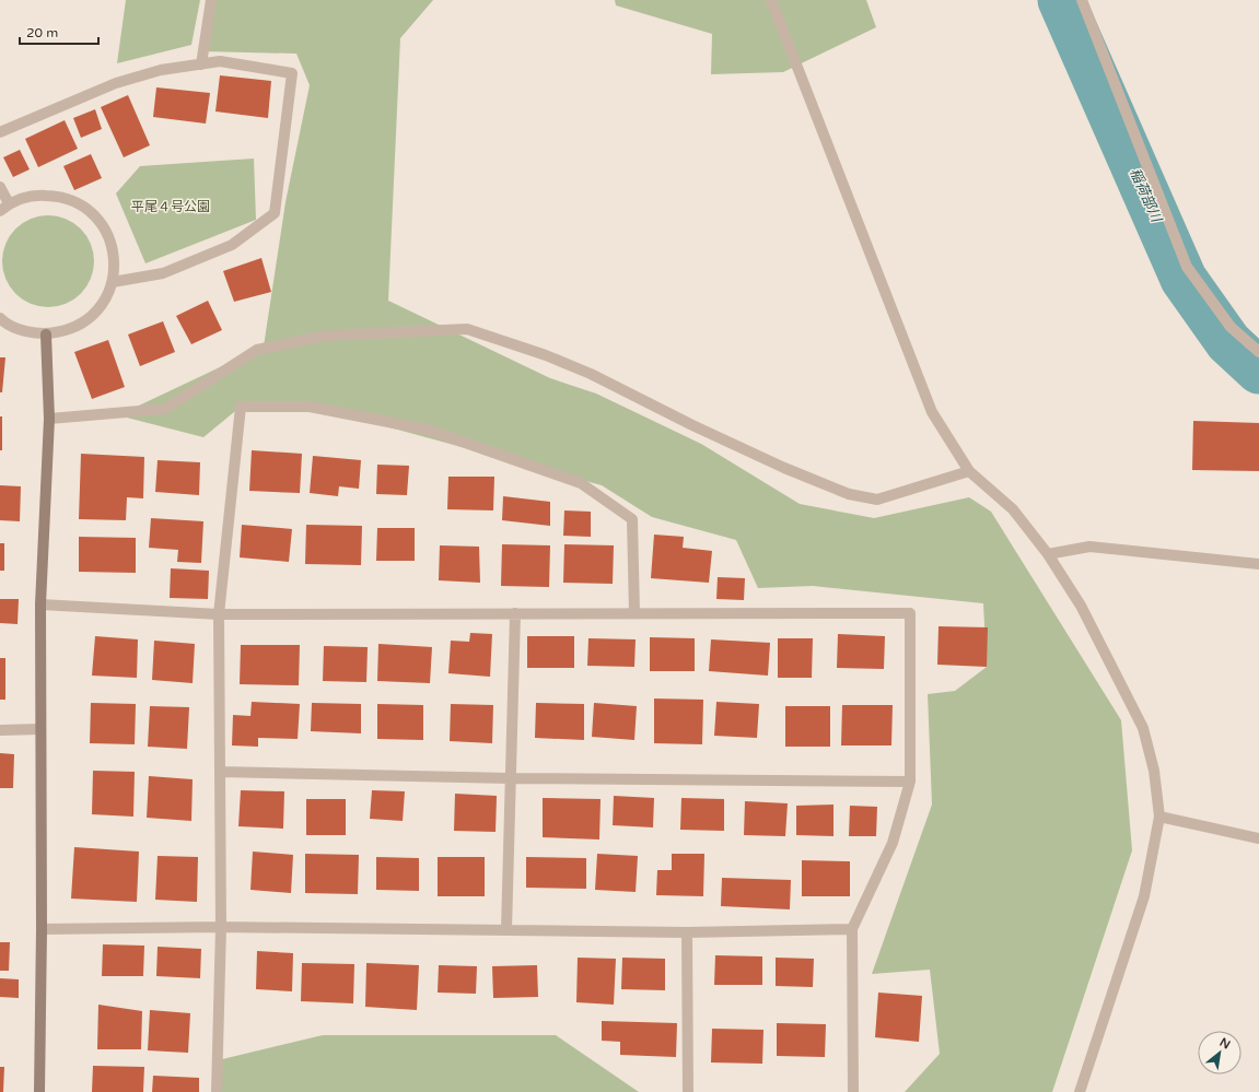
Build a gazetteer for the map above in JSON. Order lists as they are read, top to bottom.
{
  "water": ["稲荷部川"],
  "parks": ["平尾４号公園"],
  "scale_bar": "20 m",
  "north": "top right"
}
